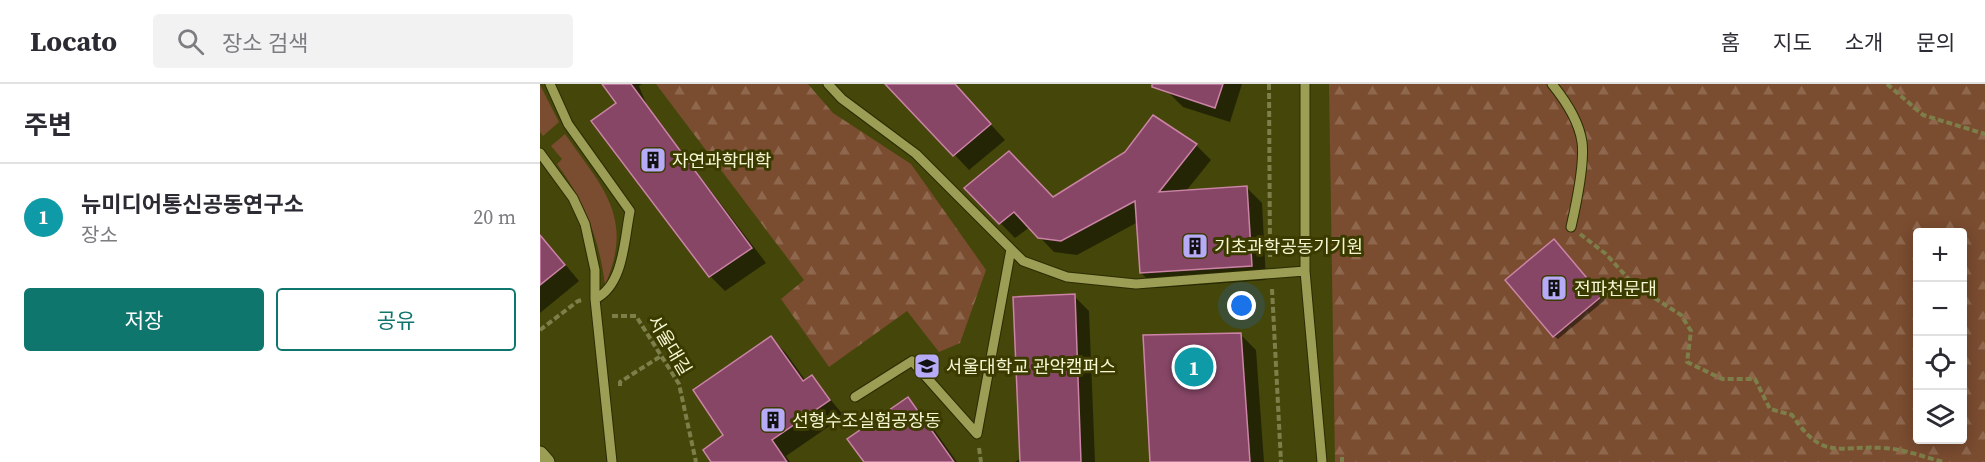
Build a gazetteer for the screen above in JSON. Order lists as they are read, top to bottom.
{
  "streets": {
    "path": ["서울대길"]
  },
  "places": {
    "building": [
      "자연과학대학",
      "기초과학공동기기원",
      "전파천문대",
      "선형수조실험공장동"
    ],
    "school or university": ["서울대학교 관악캠퍼스"]
  },
  "page": {
    "header": "Locato",
    "search": "장소 검색",
    "nav": [
      "홈",
      "지도",
      "소개",
      "문의"
    ],
    "heading": "주변",
    "list": [
      {
        "mark": "1",
        "name": "뉴미디어통신공동연구소",
        "note": "장소",
        "value": "20 m"
      }
    ],
    "map_buttons": ["+", "−"],
    "buttons": ["저장", "공유"],
    "pins": "1"
  }
}
